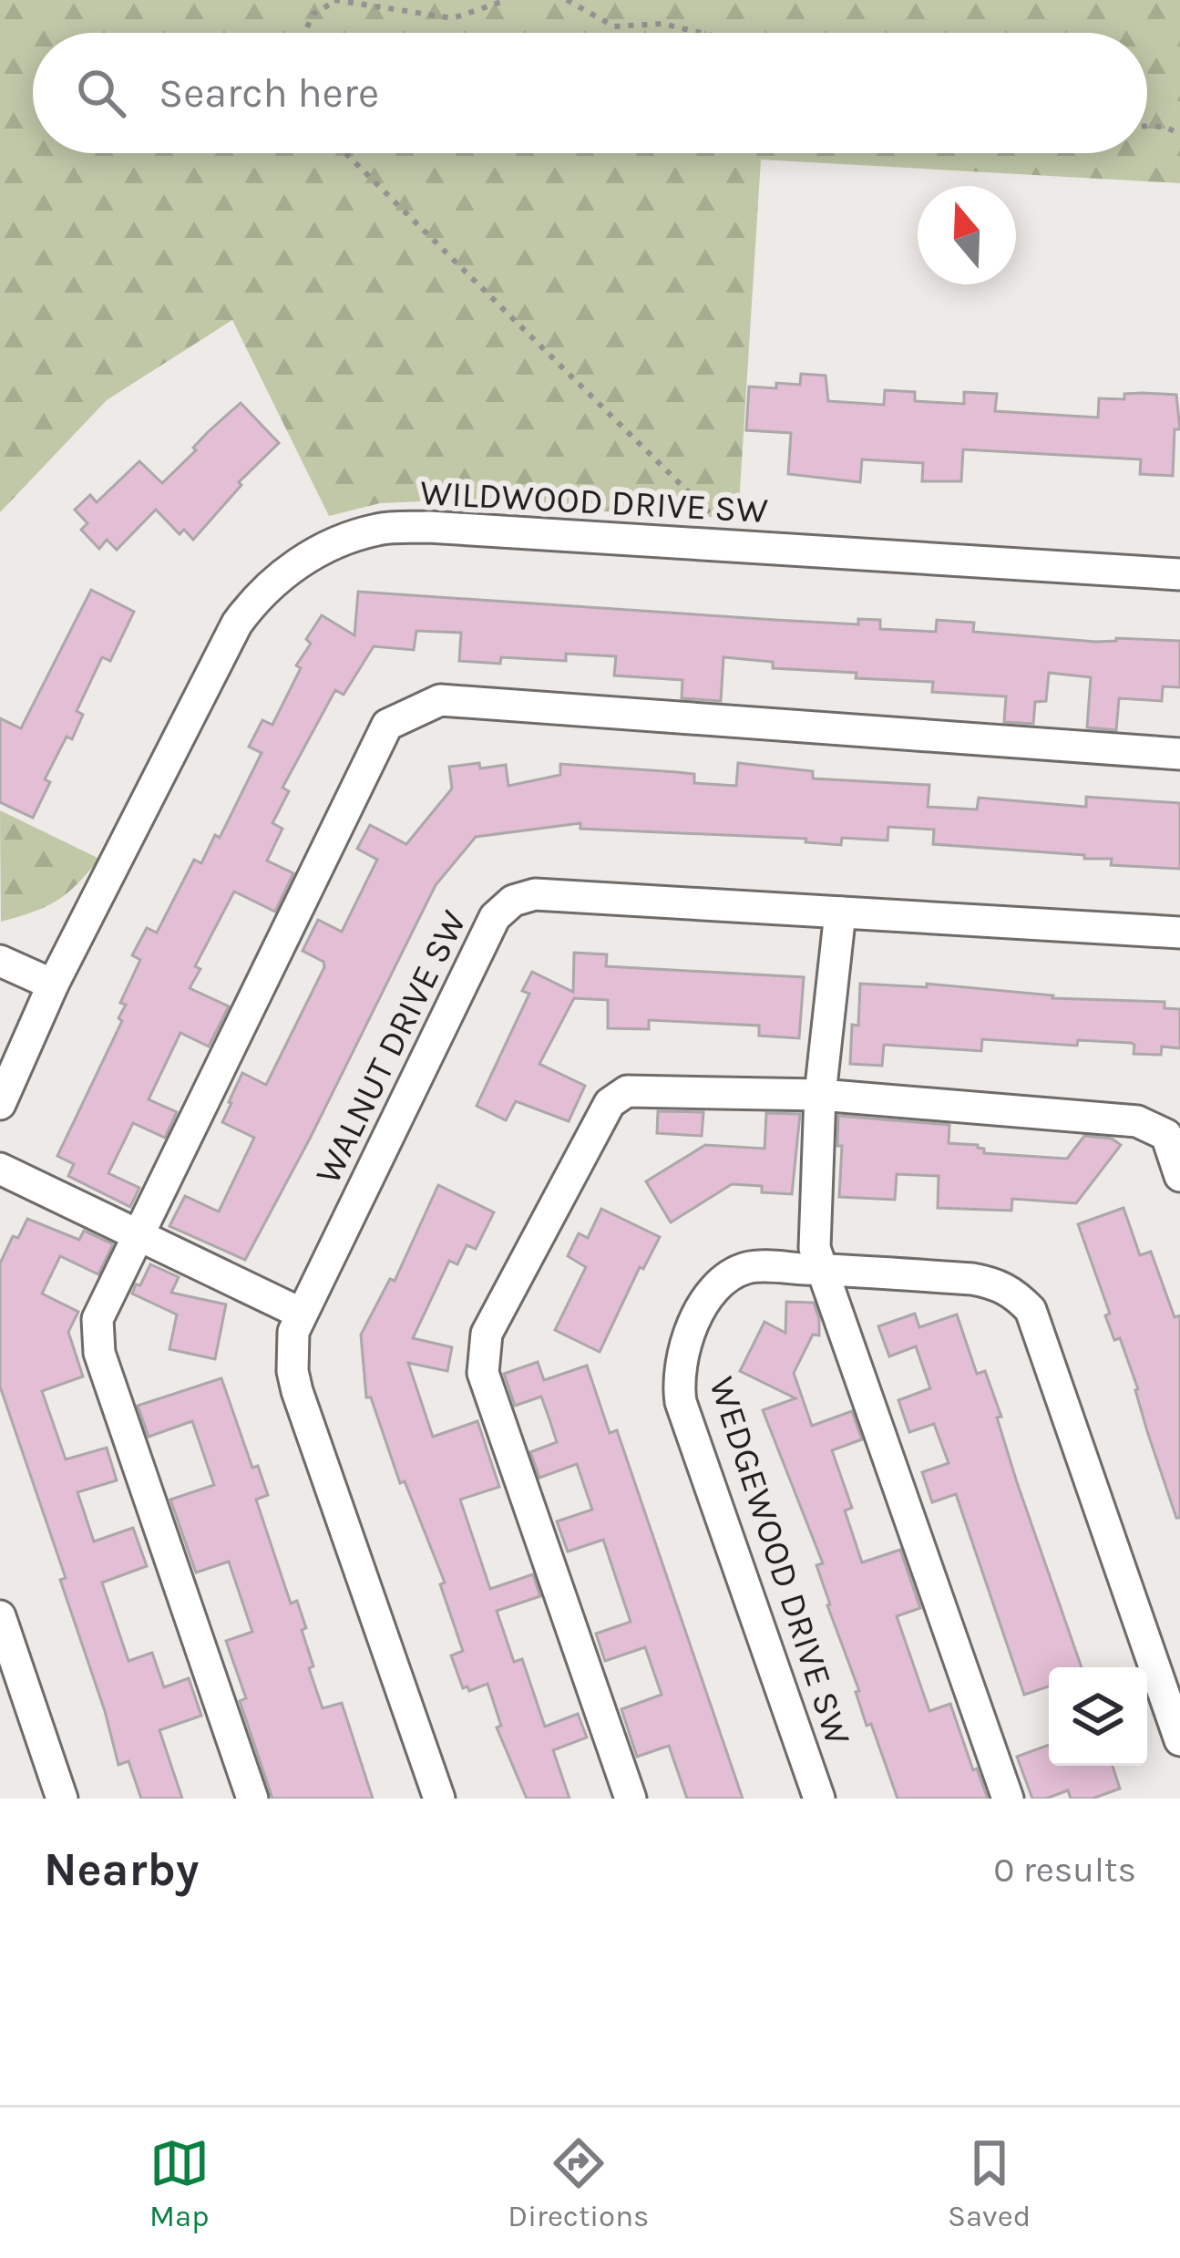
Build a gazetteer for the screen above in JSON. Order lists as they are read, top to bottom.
{
  "streets": {
    "street": ["WILDWOOD DRIVE SW", "WALNUT DRIVE SW", "WEDGEWOOD DRIVE SW"]
  },
  "north": "top",
  "page": {
    "search": "Search here",
    "heading": ["Nearby", "0 results"],
    "nav": ["Map", "Directions", "Saved"]
  }
}
